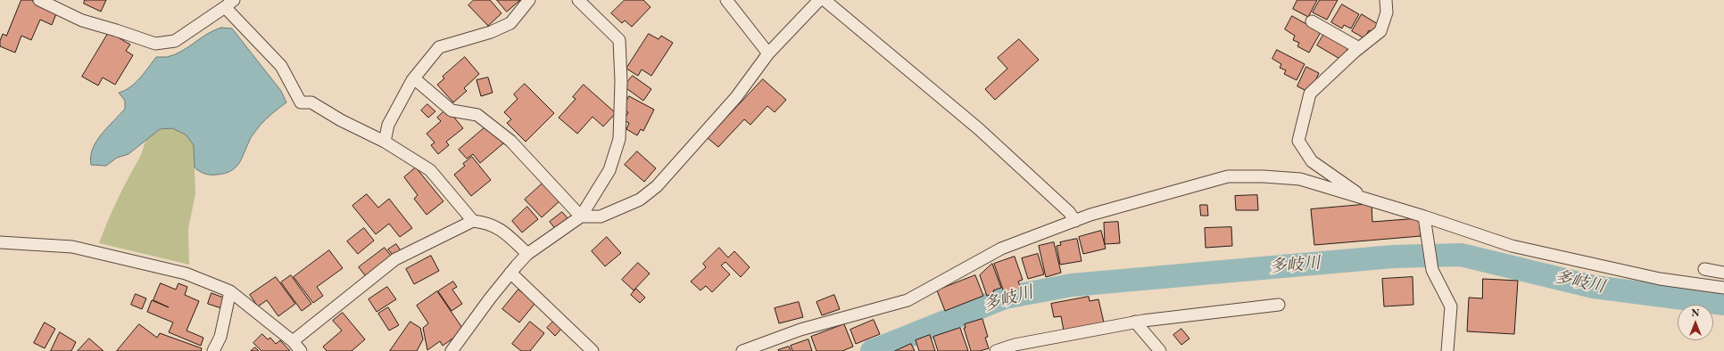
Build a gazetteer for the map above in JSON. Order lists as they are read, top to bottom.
{
  "water": ["多岐川"],
  "north": "top"
}
